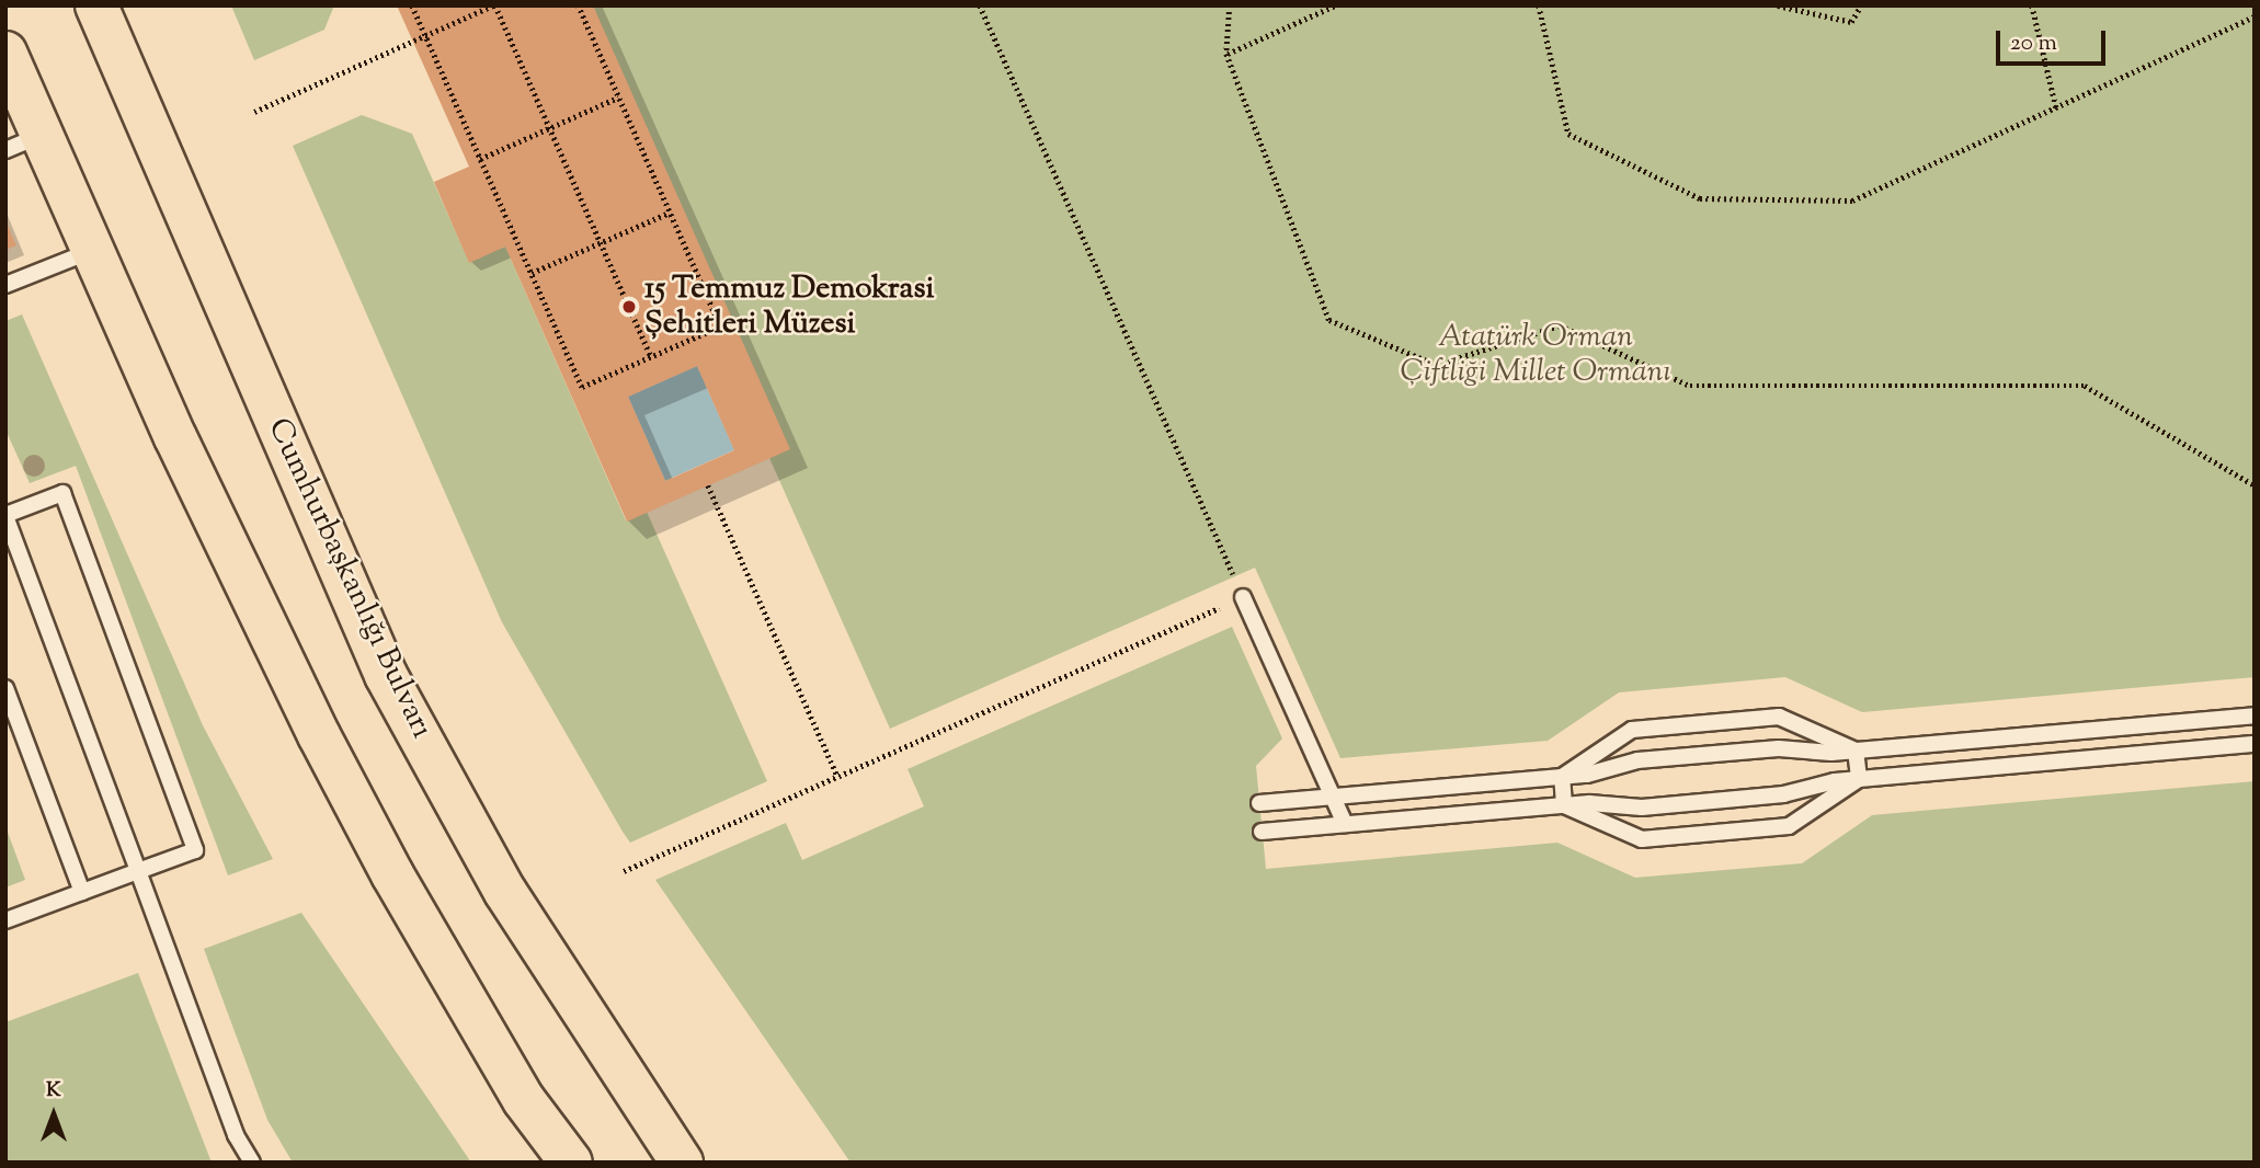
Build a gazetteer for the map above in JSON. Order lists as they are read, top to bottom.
{
  "streets": {
    "main road": ["Cumhurbaşkanlığı Bulvarı"]
  },
  "parks": ["Atatürk Orman Çiftliği Millet Ormanı"],
  "places": ["15 Temmuz Demokrasi Şehitleri Müzesi"],
  "scale_bar": "20 m",
  "north": "top"
}
